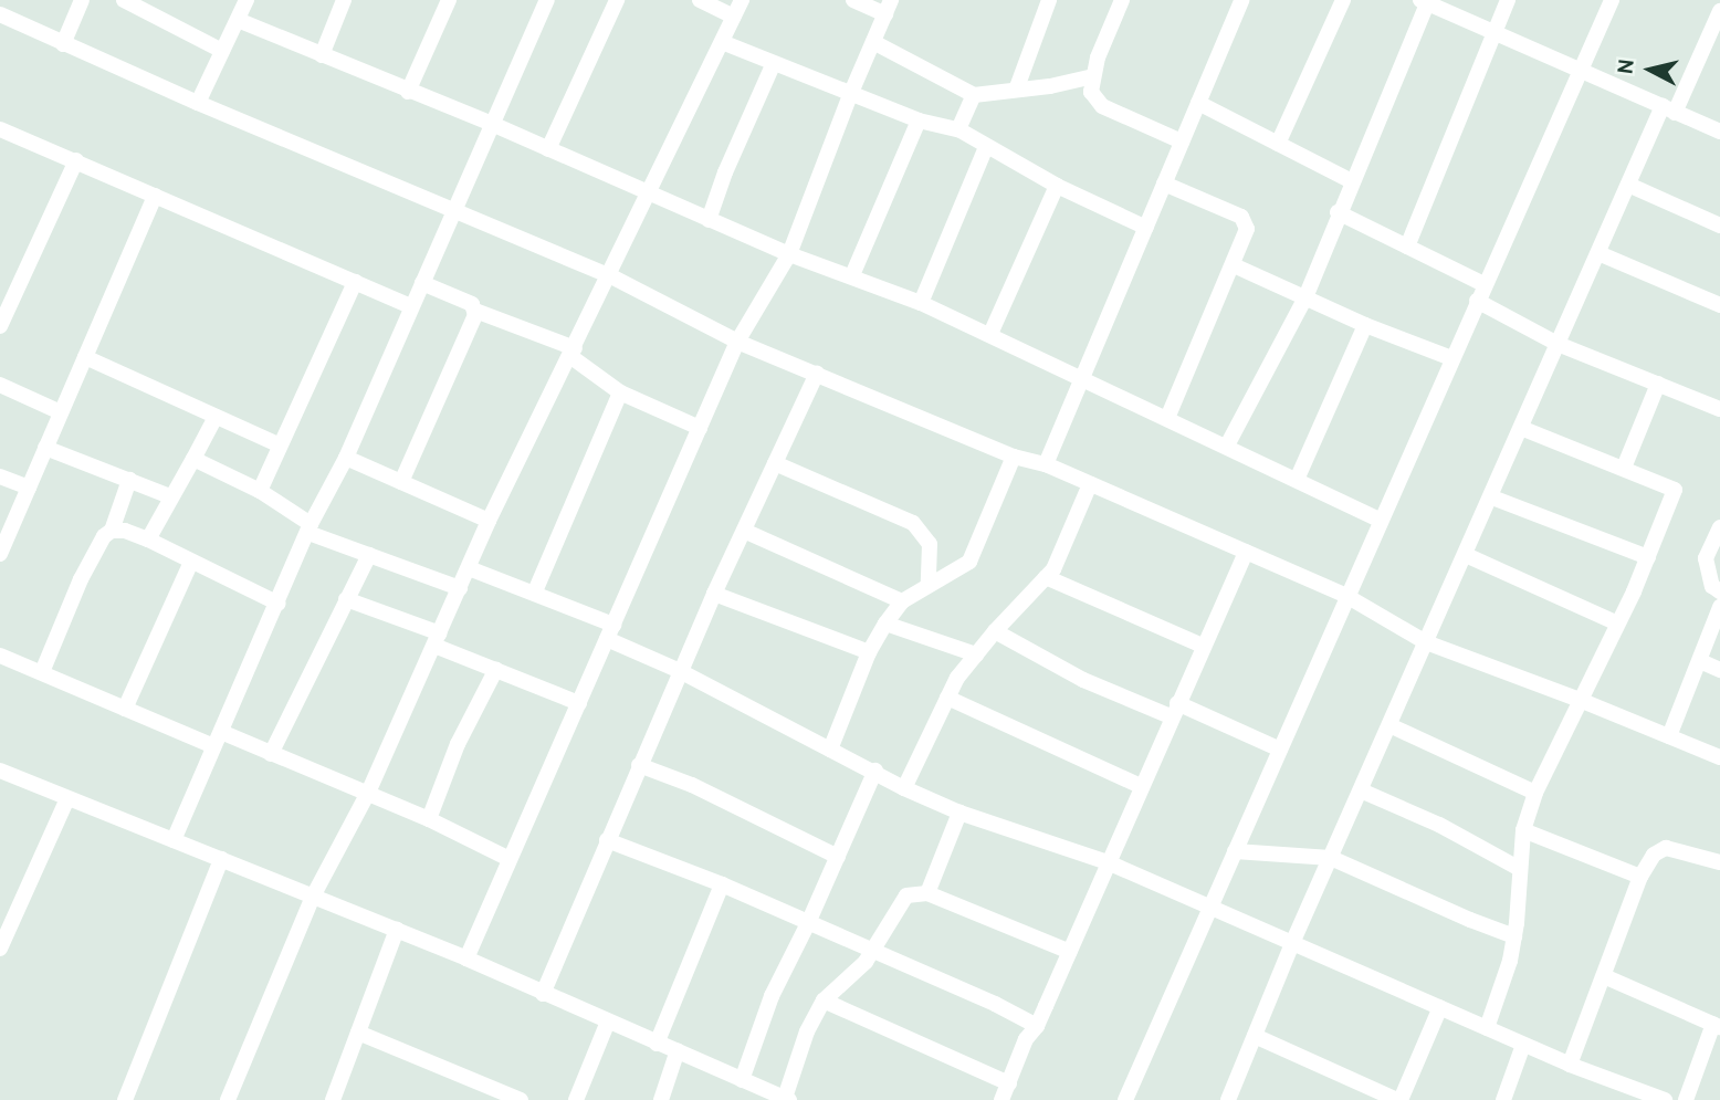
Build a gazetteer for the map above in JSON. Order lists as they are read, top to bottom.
{
  "north": "left"
}
